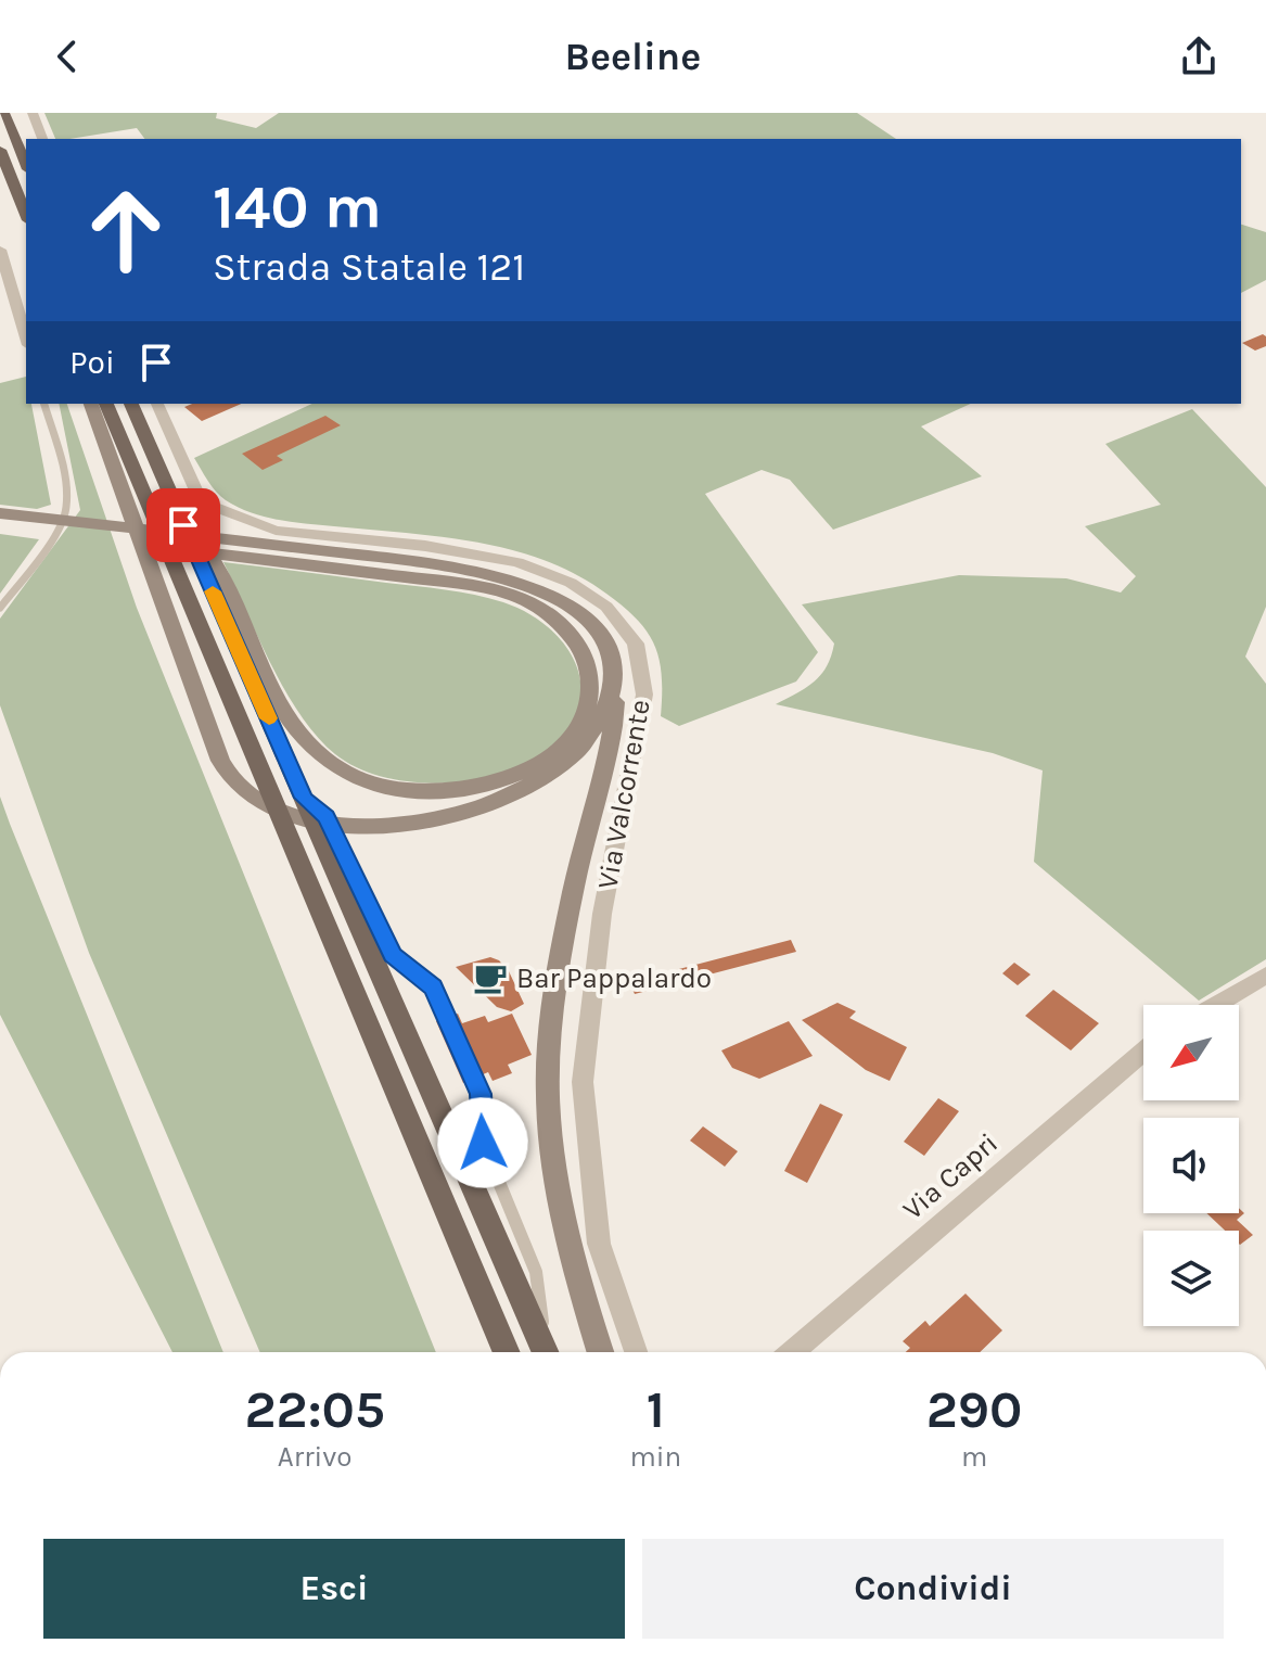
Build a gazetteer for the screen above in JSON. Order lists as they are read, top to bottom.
{
  "streets": {
    "street": ["Via Valcorrente", "Via Capri"]
  },
  "places": {
    "cafe": ["Bar Pappalardo"]
  },
  "north": "bottom left",
  "page": {
    "header": "Beeline",
    "turn": ["140 m", "Strada Statale 121"],
    "then": "Poi",
    "eta": [
      "22:05",
      "Arrivo",
      "1",
      "min",
      "290",
      "m"
    ],
    "buttons": ["Esci", "Condividi"]
  }
}
